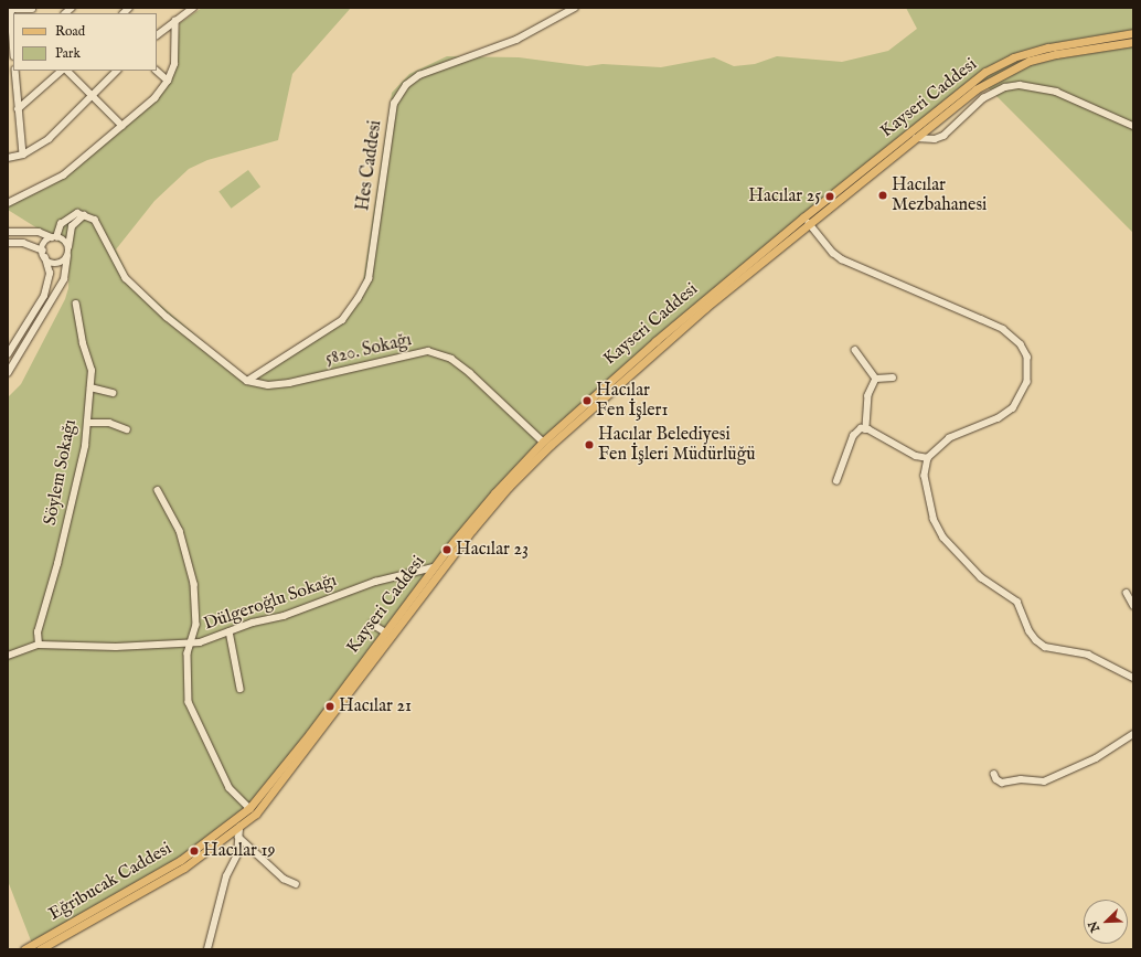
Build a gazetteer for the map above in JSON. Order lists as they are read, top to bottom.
{
  "streets": {
    "main road": ["Kayseri Caddesi", "Eğribucak Caddesi"],
    "street": [
      "Hes Caddesi",
      "5820. Sokağı",
      "Söylem Sokağı",
      "Dülgeroğlu Sokağı"
    ]
  },
  "crossings": [
    ["Kayseri Caddesi", "5820. Sokağı"],
    ["Kayseri Caddesi", "Dülgeroğlu Sokağı"],
    ["Kayseri Caddesi", "Eğribucak Caddesi"],
    ["Hes Caddesi", "5820. Sokağı"],
    ["Söylem Sokağı", "Dülgeroğlu Sokağı"]
  ],
  "places": [
    "Hacılar Mezbahanesi",
    "Hacılar 25",
    "Hacılar Fen İşler1",
    "Hacılar Belediyesi Fen İşleri Müdürlüğü",
    "Hacılar 23",
    "Hacılar 21",
    "Hacılar 19"
  ],
  "legend": ["Road", "Park"],
  "north": "bottom left"
}
